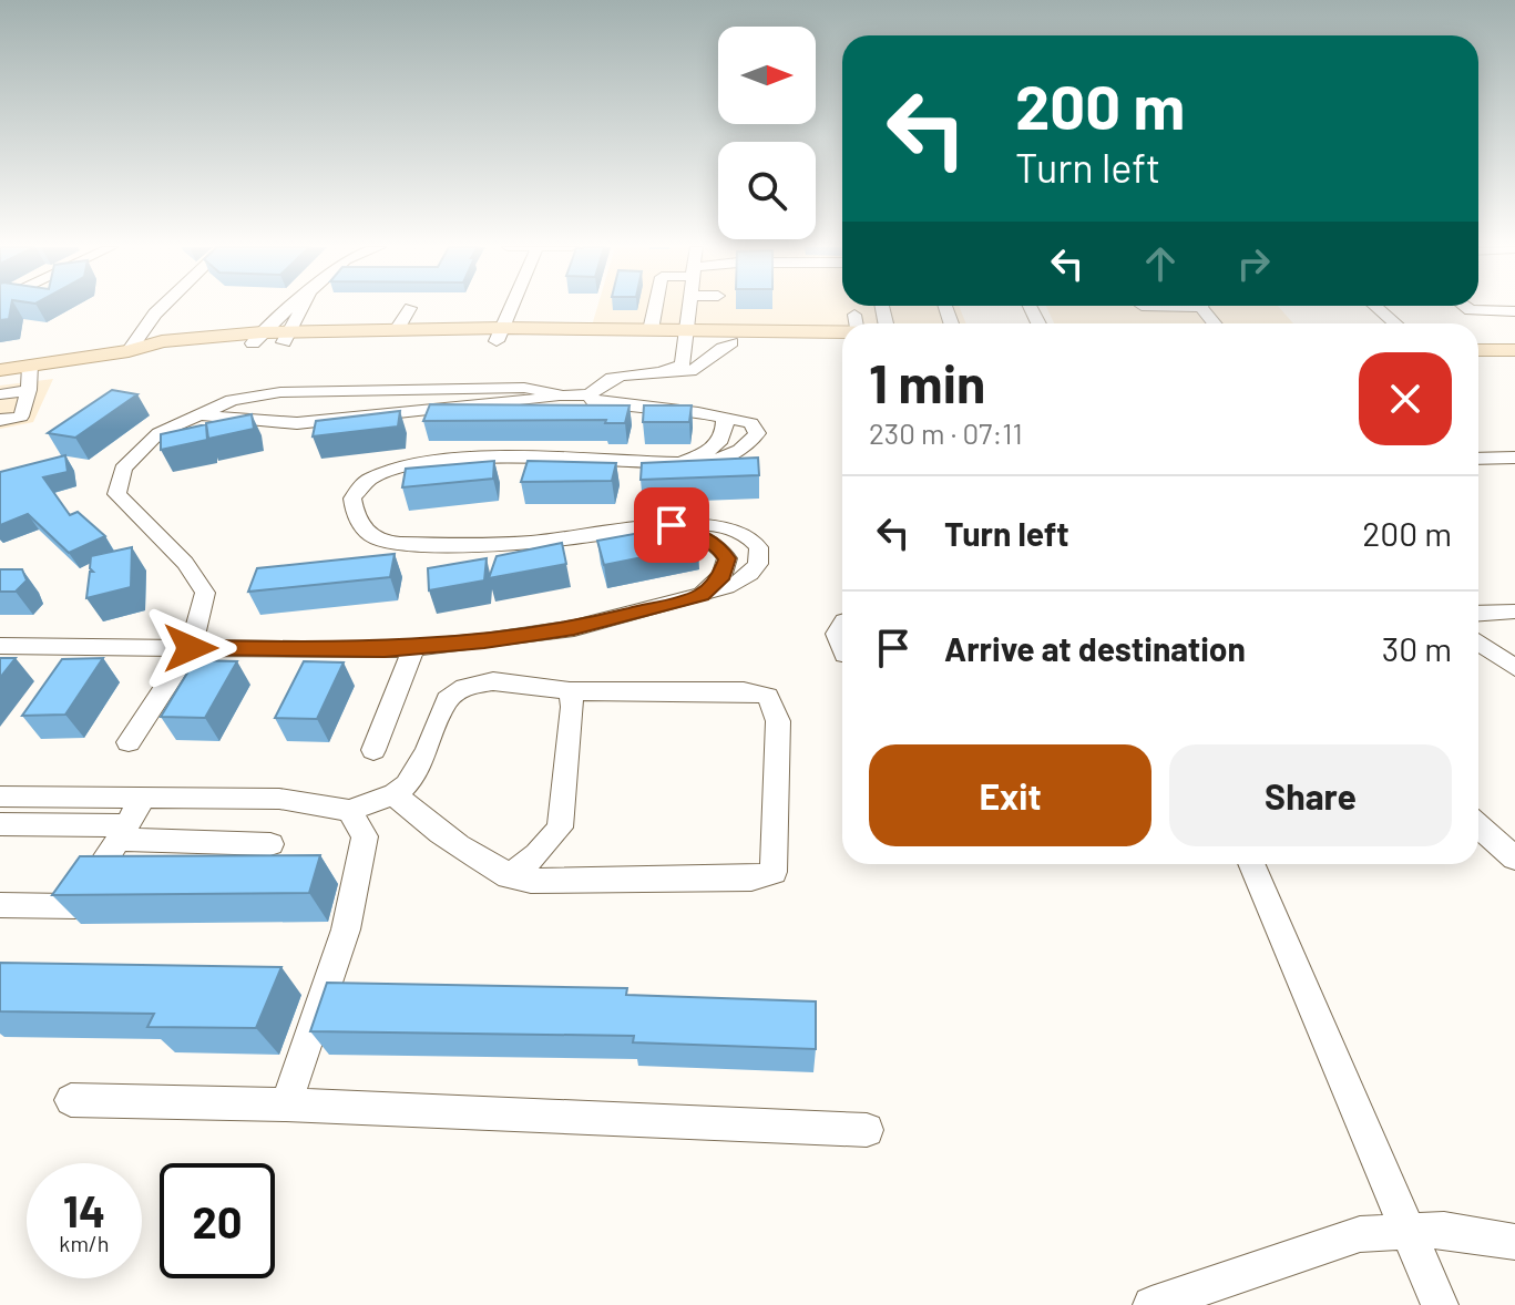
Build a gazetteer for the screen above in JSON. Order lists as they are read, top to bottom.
{
  "north": "right",
  "page": {
    "turn": ["200 m", "Turn left"],
    "heading": ["1 min", "230 m · 07:11"],
    "list": [
      {
        "name": "Turn left",
        "value": "200 m"
      },
      {
        "name": "Arrive at destination",
        "value": "30 m"
      }
    ],
    "buttons": ["Exit", "Share"],
    "speed": "14 km/h",
    "limit": "20"
  }
}
